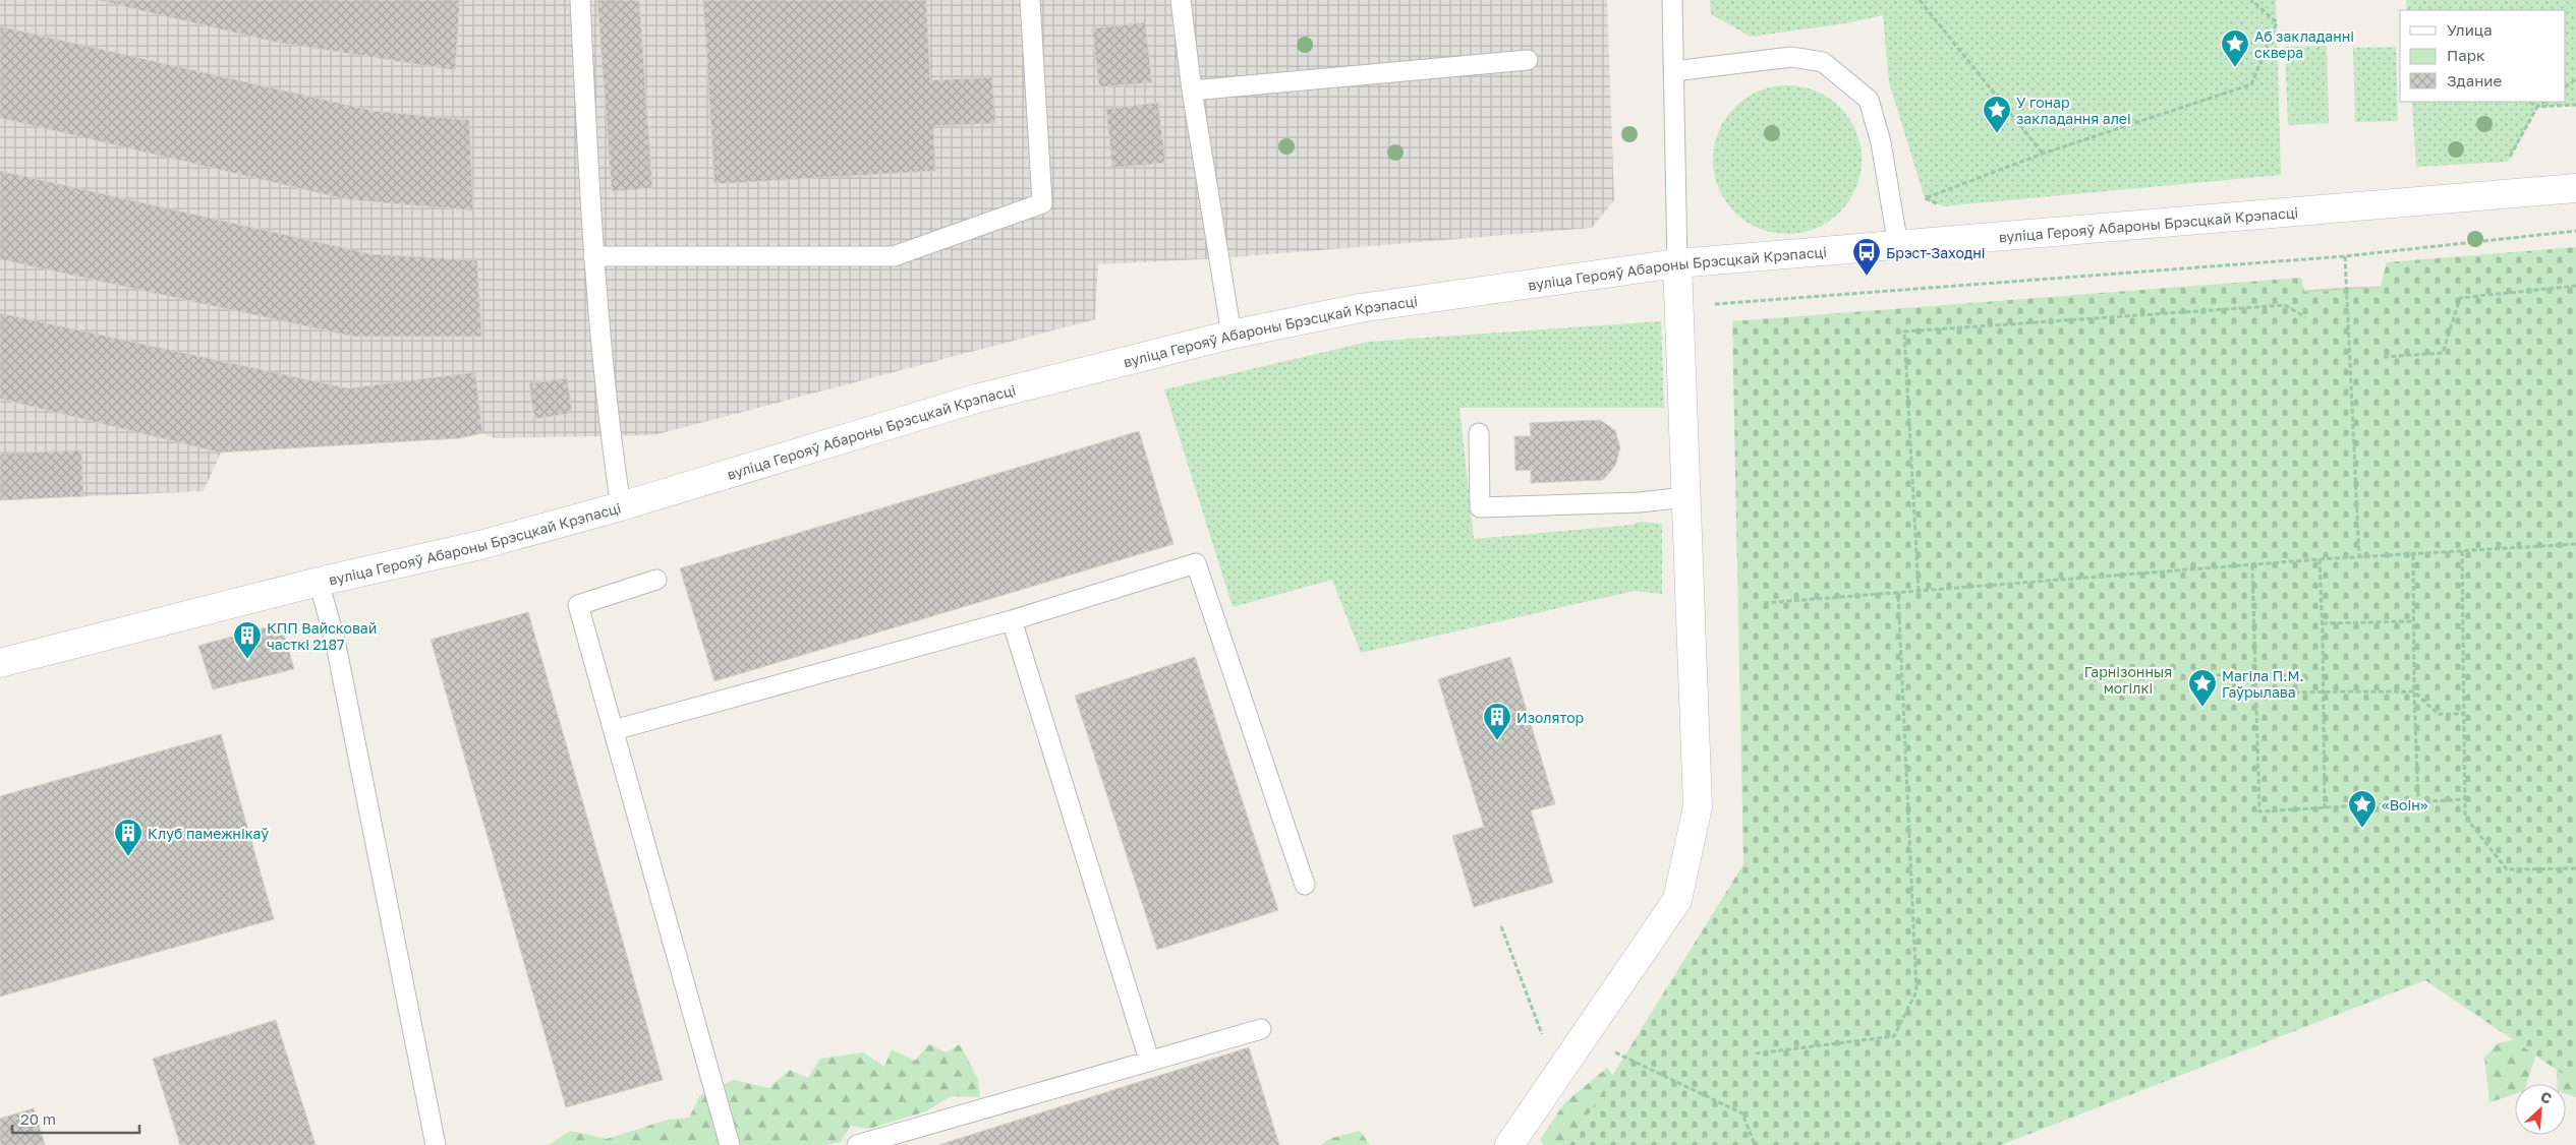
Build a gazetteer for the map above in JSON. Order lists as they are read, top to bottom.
{
  "streets": {
    "main road": ["вуліца Герояў Абароны Брэсцкай Крэпасці"]
  },
  "parks": ["Гарнізонныя могілкі"],
  "places": {
    "place": [
      "Аб закладанні сквера",
      "У гонар закладання алеі",
      "Магіла П.М. Гаўрылава",
      "«Воін»"
    ],
    "bus stop": ["Брэст-Заходні"],
    "building": ["КПП Вайсковай часткі 2187", "Изолятор", "Клуб памежнікаў"]
  },
  "legend": ["Улица", "Парк", "Здание"],
  "scale_bar": "20 m",
  "north": "top right"
}
